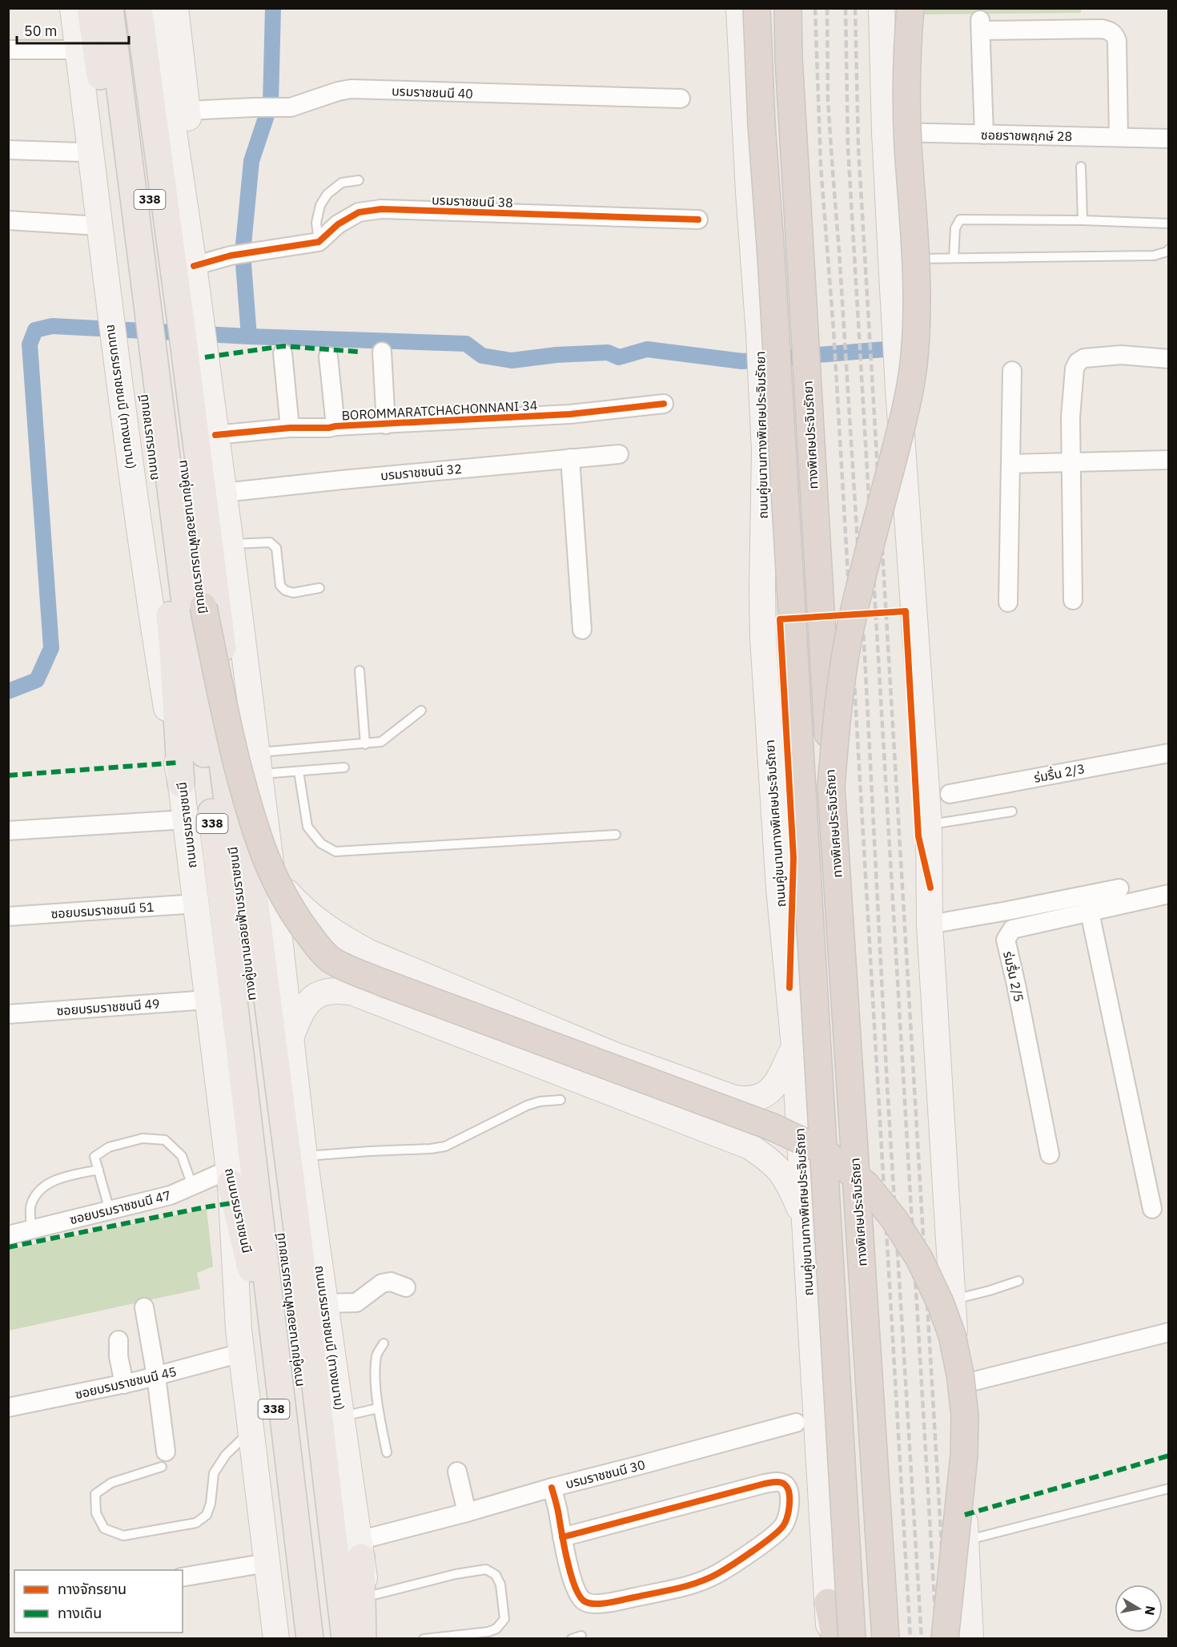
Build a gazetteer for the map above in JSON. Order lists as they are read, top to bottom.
{
  "streets": {
    "highway": ["ทางพิเศษประจิมรัถยา"],
    "main road": [
      "338",
      "ถนนบรมราชชนนี (ทางขนาน)",
      "ถนนคู่ขนานทางพิเศษประจิมรัถยา",
      "ถนนบรมราชชนนี",
      "ทางคู่ขนานลอยฟ้าบรมราชชนนี"
    ],
    "street": [
      "บรมราชชนนี 40",
      "ซอยราชพฤกษ์ 28",
      "บรมราชชนนี 38",
      "BOROMMARATCHACHONNANI 34",
      "บรมราชชนนี 32",
      "ร่มรื่น 2/3",
      "ซอยบรมราชชนนี 51",
      "ร่มรื่น 2/5",
      "ซอยบรมราชชนนี 49",
      "ซอยบรมราชชนนี 47",
      "ซอยบรมราชชนนี 45",
      "บรมราชชนนี 30"
    ]
  },
  "crossings": [
    ["338", "ถนนบรมราชชนนี (ทางขนาน)"],
    ["338", "BOROMMARATCHACHONNANI 34"],
    ["338", "ถนนบรมราชชนนี"],
    ["338", "บรมราชชนนี 32"],
    ["338", "ซอยบรมราชชนนี 47"],
    ["338", "ซอยบรมราชชนนี 45"],
    ["ถนนบรมราชชนนี (ทางขนาน)", "ถนนบรมราชชนนี"],
    ["ถนนบรมราชชนนี (ทางขนาน)", "ทางคู่ขนานลอยฟ้าบรมราชชนนี"],
    ["ถนนบรมราชชนนี (ทางขนาน)", "บรมราชชนนี 30"],
    ["ถนนบรมราชชนนี", "ทางคู่ขนานลอยฟ้าบรมราชชนนี"],
    ["ถนนบรมราชชนนี", "ซอยบรมราชชนนี 51"],
    ["ถนนบรมราชชนนี", "ซอยบรมราชชนนี 49"],
    ["ถนนบรมราชชนนี", "ซอยบรมราชชนนี 47"]
  ],
  "legend": ["ทางจักรยาน", "ทางเดิน"],
  "scale_bar": "50 m",
  "north": "right"
}
